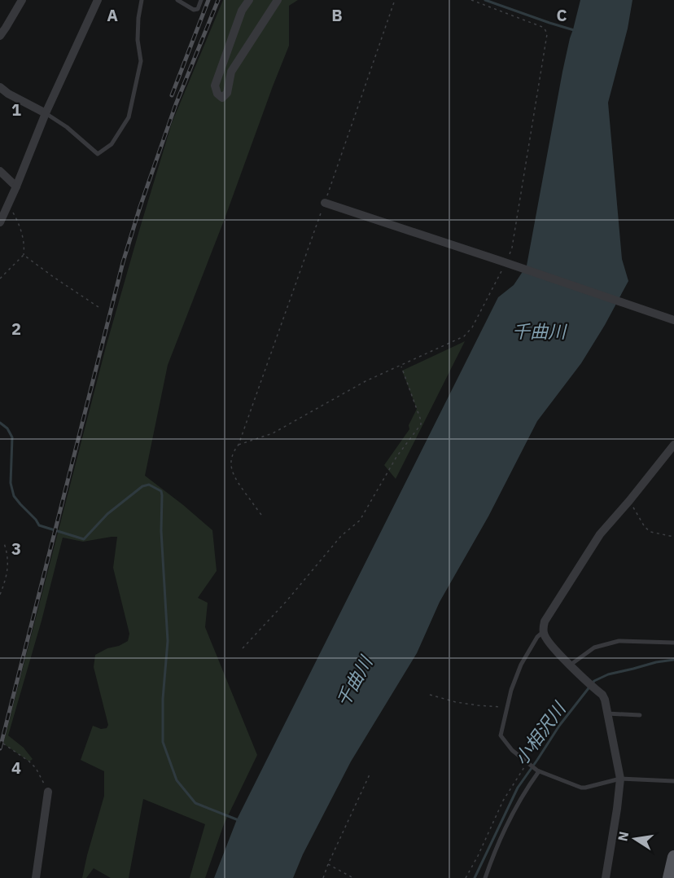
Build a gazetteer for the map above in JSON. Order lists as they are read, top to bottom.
{
  "water": ["千曲川", "小相沢川"],
  "north": "left",
  "grid": {
    "columns": ["A", "B", "C"],
    "rows": [
      "1",
      "2",
      "3",
      "4"
    ]
  }
}
